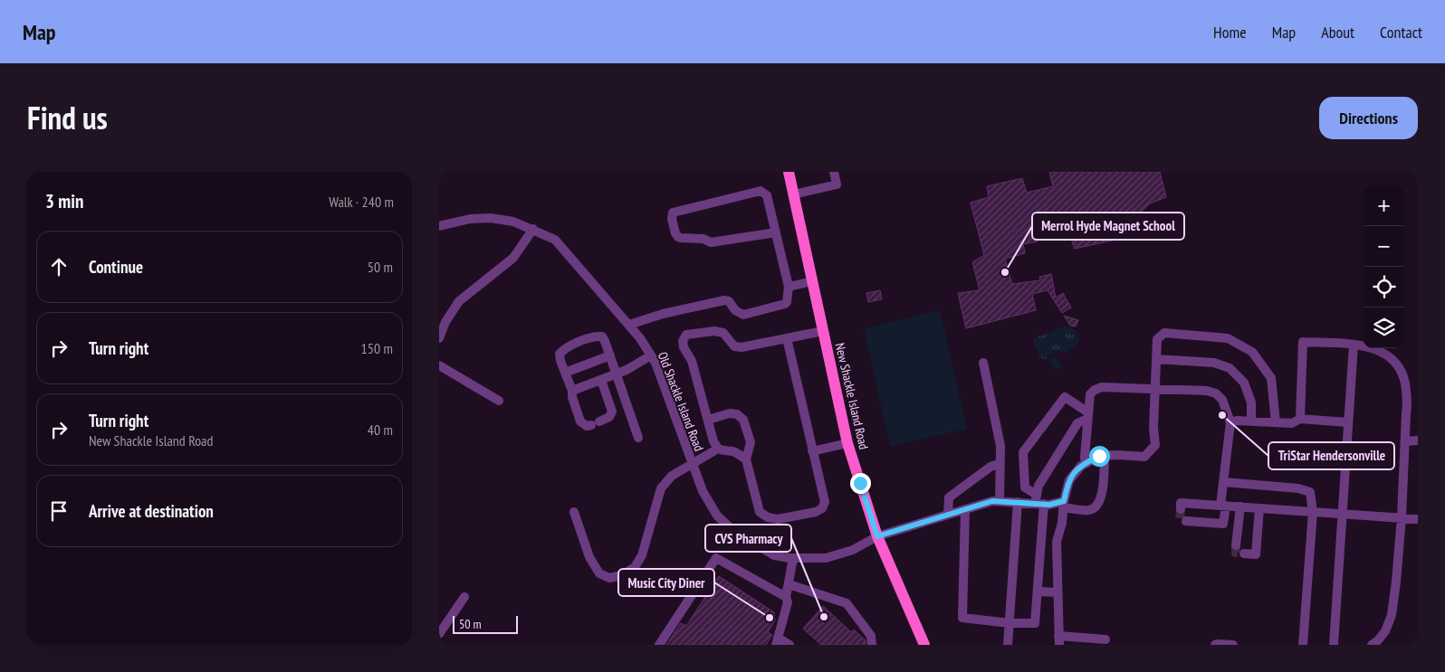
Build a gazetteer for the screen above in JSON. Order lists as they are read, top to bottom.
{
  "streets": {
    "main road": ["New Shackle Island Road"],
    "street": ["Old Shackle Island Road"]
  },
  "crossings": [
    ["New Shackle Island Road", "Old Shackle Island Road"]
  ],
  "places": [
    "Merrol Hyde Magnet School",
    "TriStar Hendersonville",
    "CVS Pharmacy",
    "Music City Diner"
  ],
  "scale_bar": "50 m",
  "page": {
    "header": "Map",
    "nav": [
      "Home",
      "Map",
      "About",
      "Contact"
    ],
    "title": "Find us",
    "buttons": "Directions",
    "heading": ["3 min", "Walk · 240 m"],
    "map_buttons": ["+", "−"],
    "list": [
      ["Continue", "50 m"],
      ["Turn right", "150 m"],
      ["Turn right", "New Shackle Island Road", "40 m"],
      "Arrive at destination"
    ],
    "scale": "50 m"
  }
}
